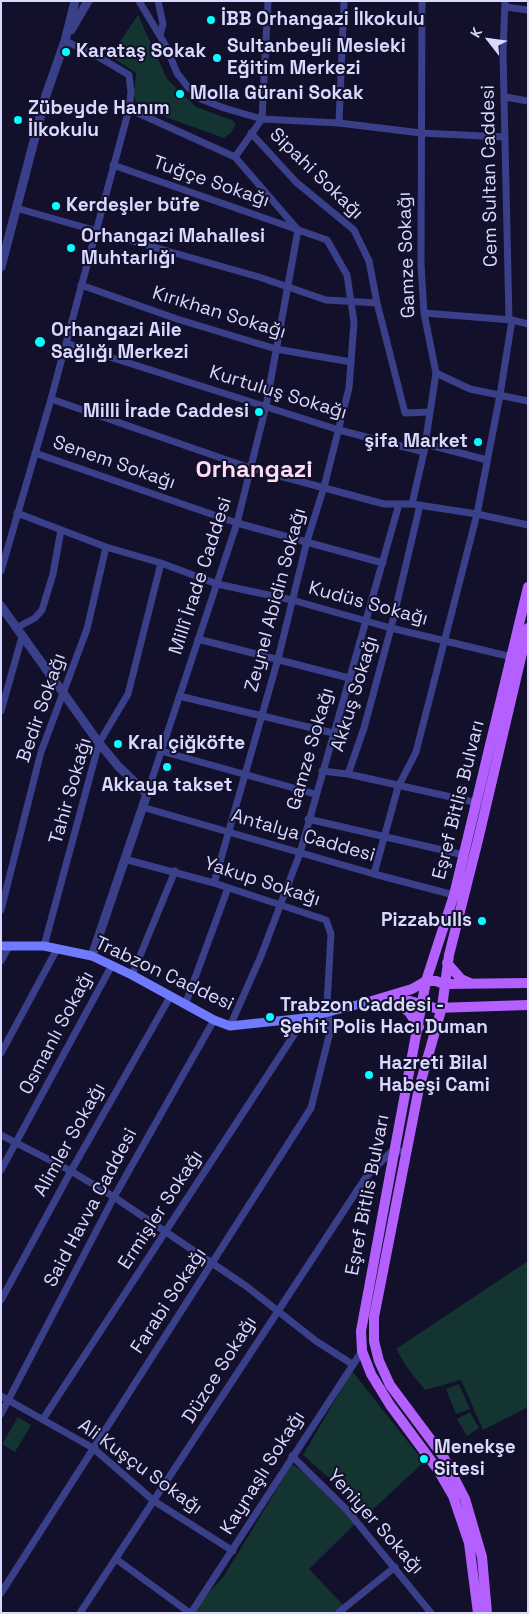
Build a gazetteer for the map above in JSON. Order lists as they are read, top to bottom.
{
  "streets": {
    "main road": ["Eşref Bitlis Bulvarı", "Trabzon Caddesi"],
    "street": [
      "Sipahi Sokağı",
      "Cem Sultan Caddesi",
      "Tuğçe Sokağı",
      "Gamze Sokağı",
      "Kırıkhan Sokağı",
      "Kurtuluş Sokağı",
      "Senem Sokağı",
      "Millî İrade Caddesi",
      "Zeynel Abidin Sokağı",
      "Kudüs Sokağı",
      "Akkuş Sokağı",
      "Bedir Sokağı",
      "Tahir Sokağı",
      "Antalya Caddesi",
      "Yakup Sokağı",
      "Osmanlı Sokağı",
      "Alimler Sokağı",
      "Said Havva Caddesi",
      "Ermişler Sokağı",
      "Farabi Sokağı",
      "Düzce Sokağı",
      "Ali Kuşçu Sokağı",
      "Kaynaşlı Sokağı",
      "Yeniyer Sokağı"
    ]
  },
  "crossings": [
    ["Sipahi Sokağı", "Gamze Sokağı"],
    ["Cem Sultan Caddesi", "Kudüs Sokağı"],
    ["Cem Sultan Caddesi", "Antalya Caddesi"],
    ["Tuğçe Sokağı", "Millî İrade Caddesi"],
    ["Tuğçe Sokağı", "Zeynel Abidin Sokağı"],
    ["Gamze Sokağı", "Kurtuluş Sokağı"],
    ["Gamze Sokağı", "Senem Sokağı"],
    ["Gamze Sokağı", "Kudüs Sokağı"],
    ["Gamze Sokağı", "Antalya Caddesi"],
    ["Gamze Sokağı", "Yakup Sokağı"],
    ["Gamze Sokağı", "Trabzon Caddesi"],
    ["Kırıkhan Sokağı", "Millî İrade Caddesi"],
    ["Kırıkhan Sokağı", "Zeynel Abidin Sokağı"],
    ["Kurtuluş Sokağı", "Millî İrade Caddesi"],
    ["Kurtuluş Sokağı", "Zeynel Abidin Sokağı"],
    ["Senem Sokağı", "Millî İrade Caddesi"],
    ["Senem Sokağı", "Zeynel Abidin Sokağı"],
    ["Millî İrade Caddesi", "Zeynel Abidin Sokağı"],
    ["Millî İrade Caddesi", "Kudüs Sokağı"],
    ["Millî İrade Caddesi", "Antalya Caddesi"],
    ["Millî İrade Caddesi", "Yakup Sokağı"],
    ["Millî İrade Caddesi", "Trabzon Caddesi"],
    ["Zeynel Abidin Sokağı", "Kudüs Sokağı"],
    ["Zeynel Abidin Sokağı", "Antalya Caddesi"],
    ["Zeynel Abidin Sokağı", "Yakup Sokağı"],
    ["Kudüs Sokağı", "Akkuş Sokağı"],
    ["Kudüs Sokağı", "Bedir Sokağı"],
    ["Kudüs Sokağı", "Tahir Sokağı"],
    ["Kudüs Sokağı", "Eşref Bitlis Bulvarı"],
    ["Tahir Sokağı", "Trabzon Caddesi"],
    ["Eşref Bitlis Bulvarı", "Antalya Caddesi"],
    ["Eşref Bitlis Bulvarı", "Trabzon Caddesi"],
    ["Eşref Bitlis Bulvarı", "Düzce Sokağı"],
    ["Eşref Bitlis Bulvarı", "Kaynaşlı Sokağı"],
    ["Yakup Sokağı", "Trabzon Caddesi"],
    ["Yakup Sokağı", "Farabi Sokağı"],
    ["Trabzon Caddesi", "Osmanlı Sokağı"],
    ["Trabzon Caddesi", "Alimler Sokağı"],
    ["Trabzon Caddesi", "Said Havva Caddesi"],
    ["Trabzon Caddesi", "Ermişler Sokağı"],
    ["Trabzon Caddesi", "Farabi Sokağı"],
    ["Said Havva Caddesi", "Ali Kuşçu Sokağı"],
    ["Ermişler Sokağı", "Ali Kuşçu Sokağı"],
    ["Farabi Sokağı", "Ali Kuşçu Sokağı"],
    ["Düzce Sokağı", "Ali Kuşçu Sokağı"],
    ["Ali Kuşçu Sokağı", "Kaynaşlı Sokağı"],
    ["Kaynaşlı Sokağı", "Yeniyer Sokağı"]
  ],
  "districts": ["Orhangazi"],
  "places": [
    "İBB Orhangazi İlkokulu",
    "Karataş Sokak",
    "Sultanbeyli Mesleki Eğitim Merkezi",
    "Molla Gürani Sokak",
    "Zübeyde Hanım İlkokulu",
    "Kerdeşler büfe",
    "Orhangazi Mahallesi Muhtarlığı",
    "Orhangazi Aile Sağlığı Merkezi",
    "Milli İrade Caddesi",
    "şifa Market",
    "Kral çiğköfte",
    "Akkaya takset",
    "Pizzabulls",
    "Trabzon Caddesi - Şehit Polis Hacı Duman",
    "Hazreti Bilal Habeşi Cami",
    "Menekşe Sitesi"
  ],
  "north": "top left"
}
